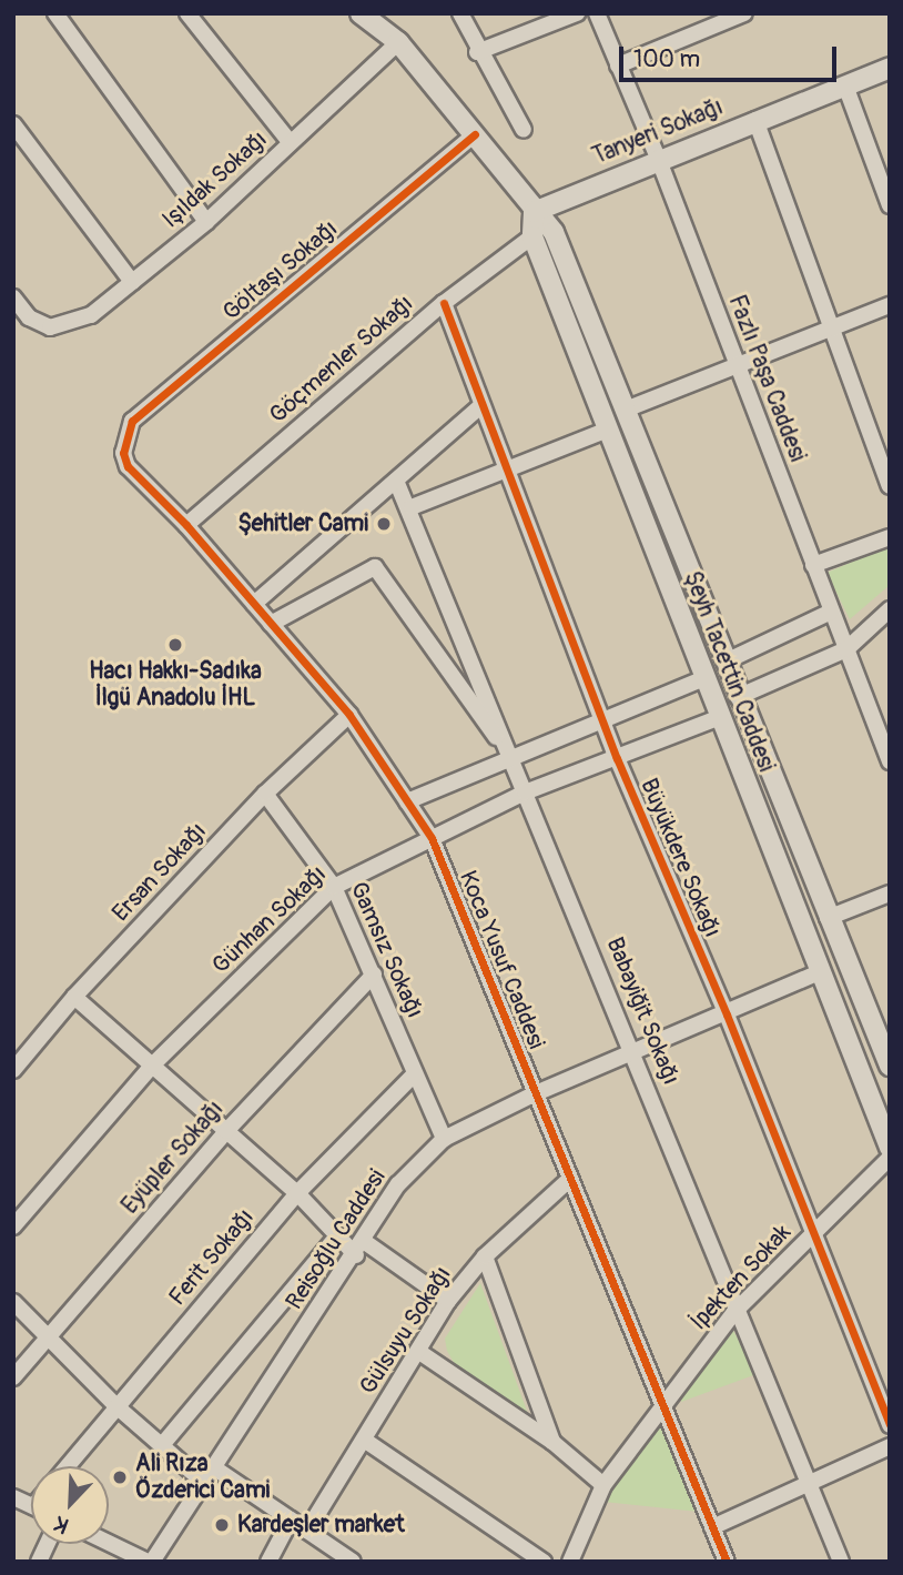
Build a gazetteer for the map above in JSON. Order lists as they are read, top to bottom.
{
  "streets": {
    "street": [
      "Tanyeri Sokağı",
      "Işıldak Sokağı",
      "Göltaşı Sokağı",
      "Göçmenler Sokağı",
      "Fazlı Paşa Caddesi",
      "Şeyh Tacettin Caddesi",
      "Büyükdere Sokağı",
      "Ersan Sokağı",
      "Günhan Sokağı",
      "Gamsız Sokağı",
      "Koca Yusuf Caddesi",
      "Babayiğit Sokağı",
      "Eyüpler Sokağı",
      "Reisoğlu Caddesi",
      "Ferit Sokağı",
      "İpekten Sokak",
      "Gülsuyu Sokağı"
    ]
  },
  "crossings": [
    ["Tanyeri Sokağı", "Fazlı Paşa Caddesi"],
    ["Tanyeri Sokağı", "Şeyh Tacettin Caddesi"],
    ["Işıldak Sokağı", "Şeyh Tacettin Caddesi"],
    ["Göltaşı Sokağı", "Şeyh Tacettin Caddesi"],
    ["Göltaşı Sokağı", "Koca Yusuf Caddesi"],
    ["Göçmenler Sokağı", "Şeyh Tacettin Caddesi"],
    ["Göçmenler Sokağı", "Büyükdere Sokağı"],
    ["Göçmenler Sokağı", "Koca Yusuf Caddesi"],
    ["Şeyh Tacettin Caddesi", "Günhan Sokağı"],
    ["Şeyh Tacettin Caddesi", "Reisoğlu Caddesi"],
    ["Büyükdere Sokağı", "Günhan Sokağı"],
    ["Büyükdere Sokağı", "Reisoğlu Caddesi"],
    ["Büyükdere Sokağı", "İpekten Sokak"],
    ["Ersan Sokağı", "Gamsız Sokağı"],
    ["Ersan Sokağı", "Koca Yusuf Caddesi"],
    ["Günhan Sokağı", "Gamsız Sokağı"],
    ["Günhan Sokağı", "Koca Yusuf Caddesi"],
    ["Günhan Sokağı", "Babayiğit Sokağı"],
    ["Gamsız Sokağı", "Eyüpler Sokağı"],
    ["Gamsız Sokağı", "Reisoğlu Caddesi"],
    ["Gamsız Sokağı", "Ferit Sokağı"],
    ["Koca Yusuf Caddesi", "Reisoğlu Caddesi"],
    ["Koca Yusuf Caddesi", "İpekten Sokak"],
    ["Koca Yusuf Caddesi", "Gülsuyu Sokağı"],
    ["Babayiğit Sokağı", "Reisoğlu Caddesi"],
    ["Babayiğit Sokağı", "İpekten Sokak"]
  ],
  "places": [
    "Şehitler Cami",
    "Hacı Hakkı-Sadıka İlgü Anadolu İHL",
    "Ali Rıza Özderici Cami",
    "Kardeşler market"
  ],
  "scale_bar": "100 m",
  "north": "bottom left"
}
